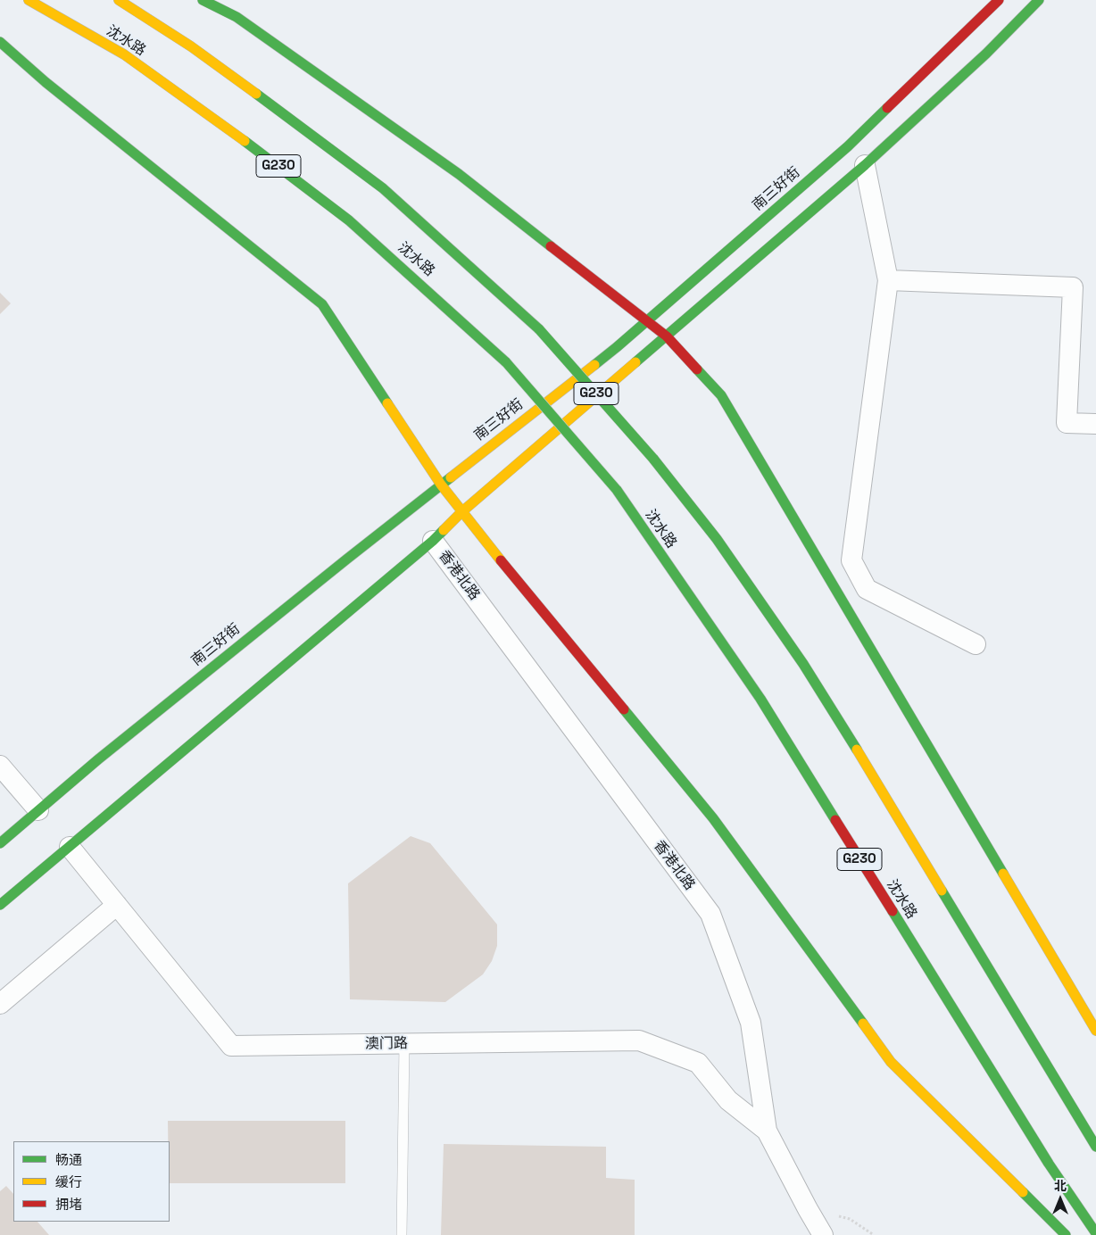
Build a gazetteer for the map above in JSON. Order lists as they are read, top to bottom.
{
  "streets": {
    "main road": ["沈水路", "G230", "南三好街"],
    "street": ["香港北路", "澳门路"]
  },
  "crossings": [
    ["香港北路", "澳门路"]
  ],
  "legend": ["畅通", "缓行", "拥堵"],
  "north": "top"
}
